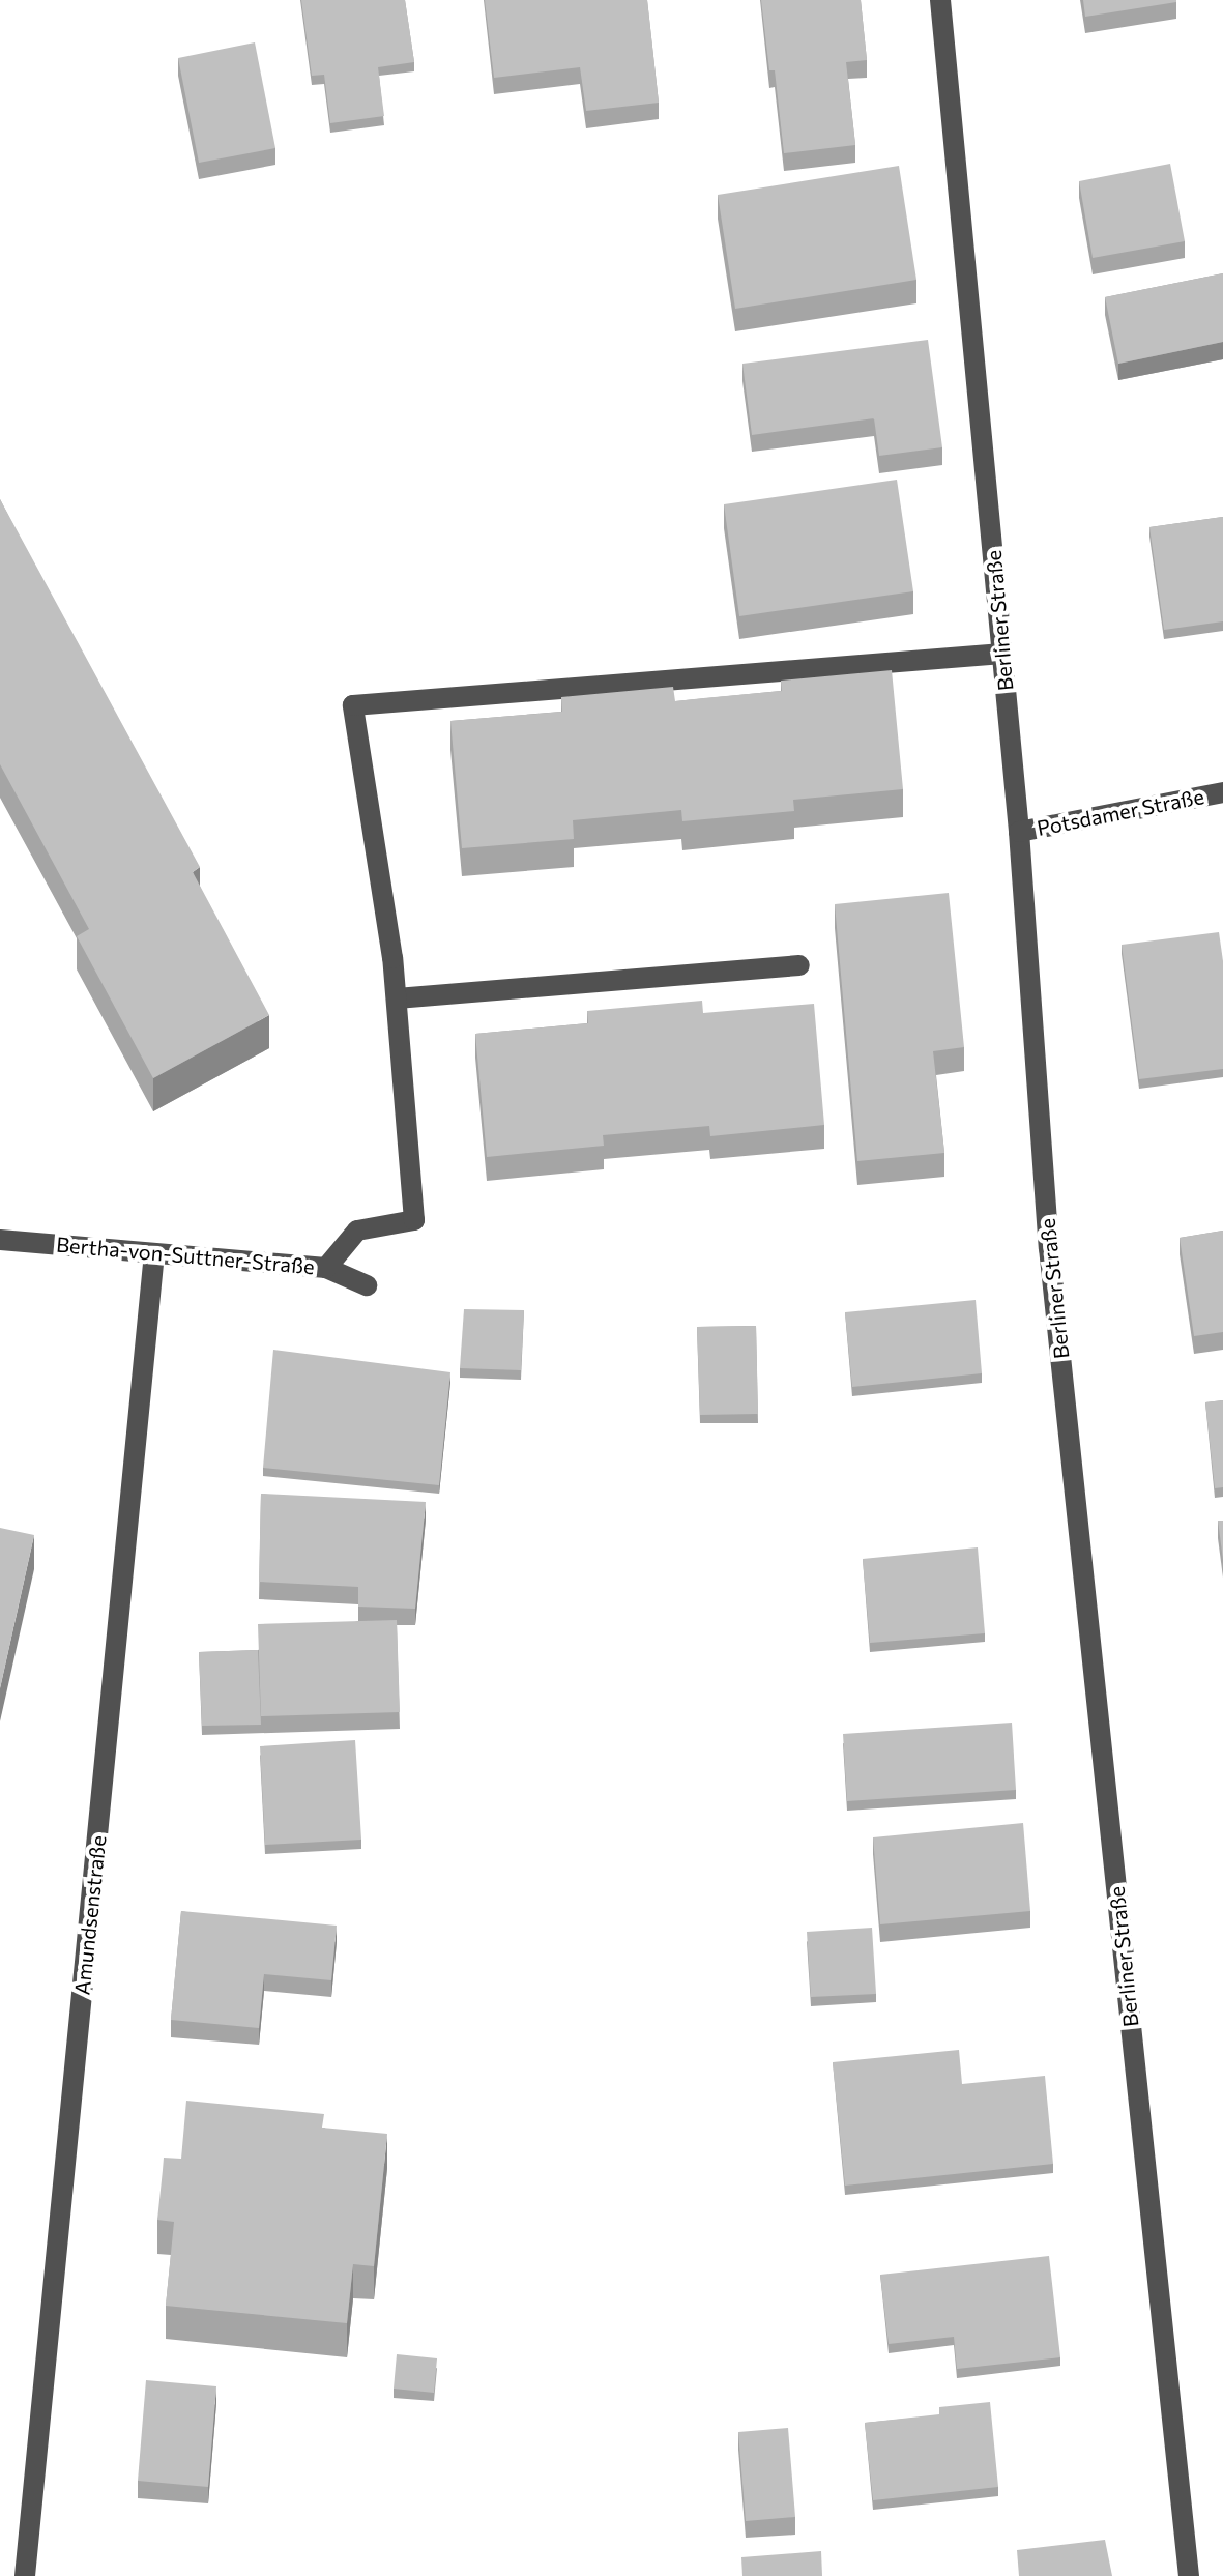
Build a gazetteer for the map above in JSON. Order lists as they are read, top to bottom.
{
  "streets": {
    "street": [
      "Berliner Straße",
      "Potsdamer Straße",
      "Bertha-von-Suttner-Straße",
      "Amundsenstraße"
    ]
  },
  "crossings": [
    ["Berliner Straße", "Potsdamer Straße"],
    ["Bertha-von-Suttner-Straße", "Amundsenstraße"]
  ]
}
